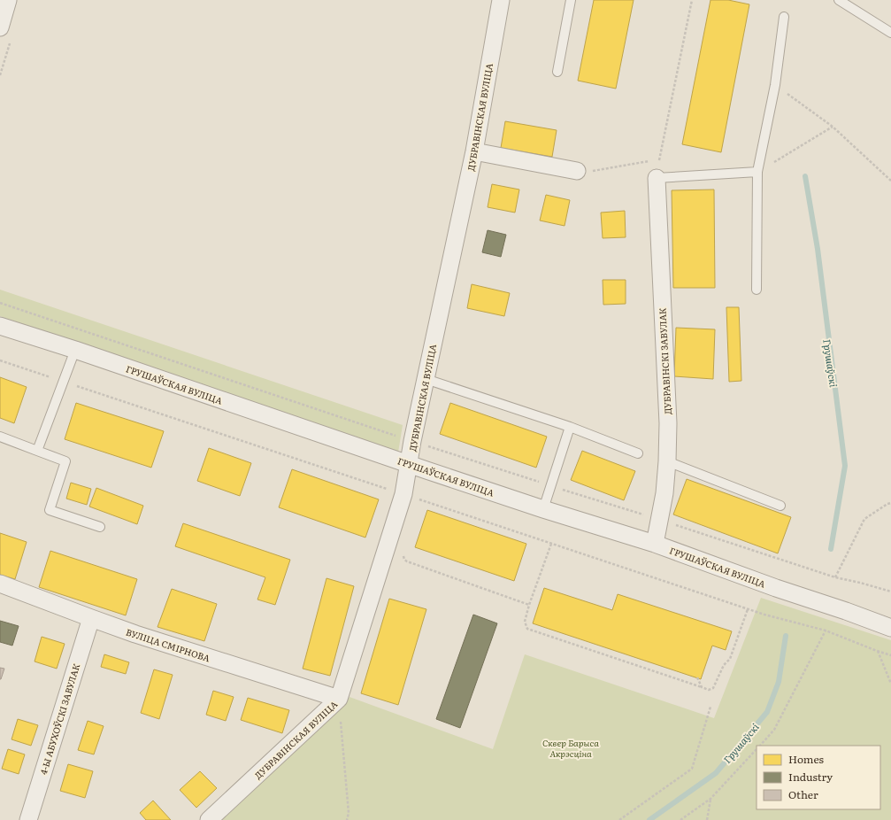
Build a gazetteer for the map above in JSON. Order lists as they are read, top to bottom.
{
  "streets": {
    "street": [
      "ДУБРАВІНСКАЯ ВУЛІЦА",
      "ДУБРАВІНСКІ ЗАВУЛАК",
      "ГРУШАЎСКАЯ ВУЛІЦА",
      "ВУЛІЦА СМІРНОВА",
      "4-Ы АБУХОЎСКІ ЗАВУЛАК"
    ]
  },
  "crossings": [
    ["ДУБРАВІНСКАЯ ВУЛІЦА", "ГРУШАЎСКАЯ ВУЛІЦА"],
    ["ДУБРАВІНСКАЯ ВУЛІЦА", "ВУЛІЦА СМІРНОВА"],
    ["ДУБРАВІНСКІ ЗАВУЛАК", "ГРУШАЎСКАЯ ВУЛІЦА"],
    ["ВУЛІЦА СМІРНОВА", "4-Ы АБУХОЎСКІ ЗАВУЛАК"]
  ],
  "water": ["Грушаўскі"],
  "parks": ["Сквер Барыса Акрэсціна"],
  "legend": ["Homes", "Industry", "Other"]
}
